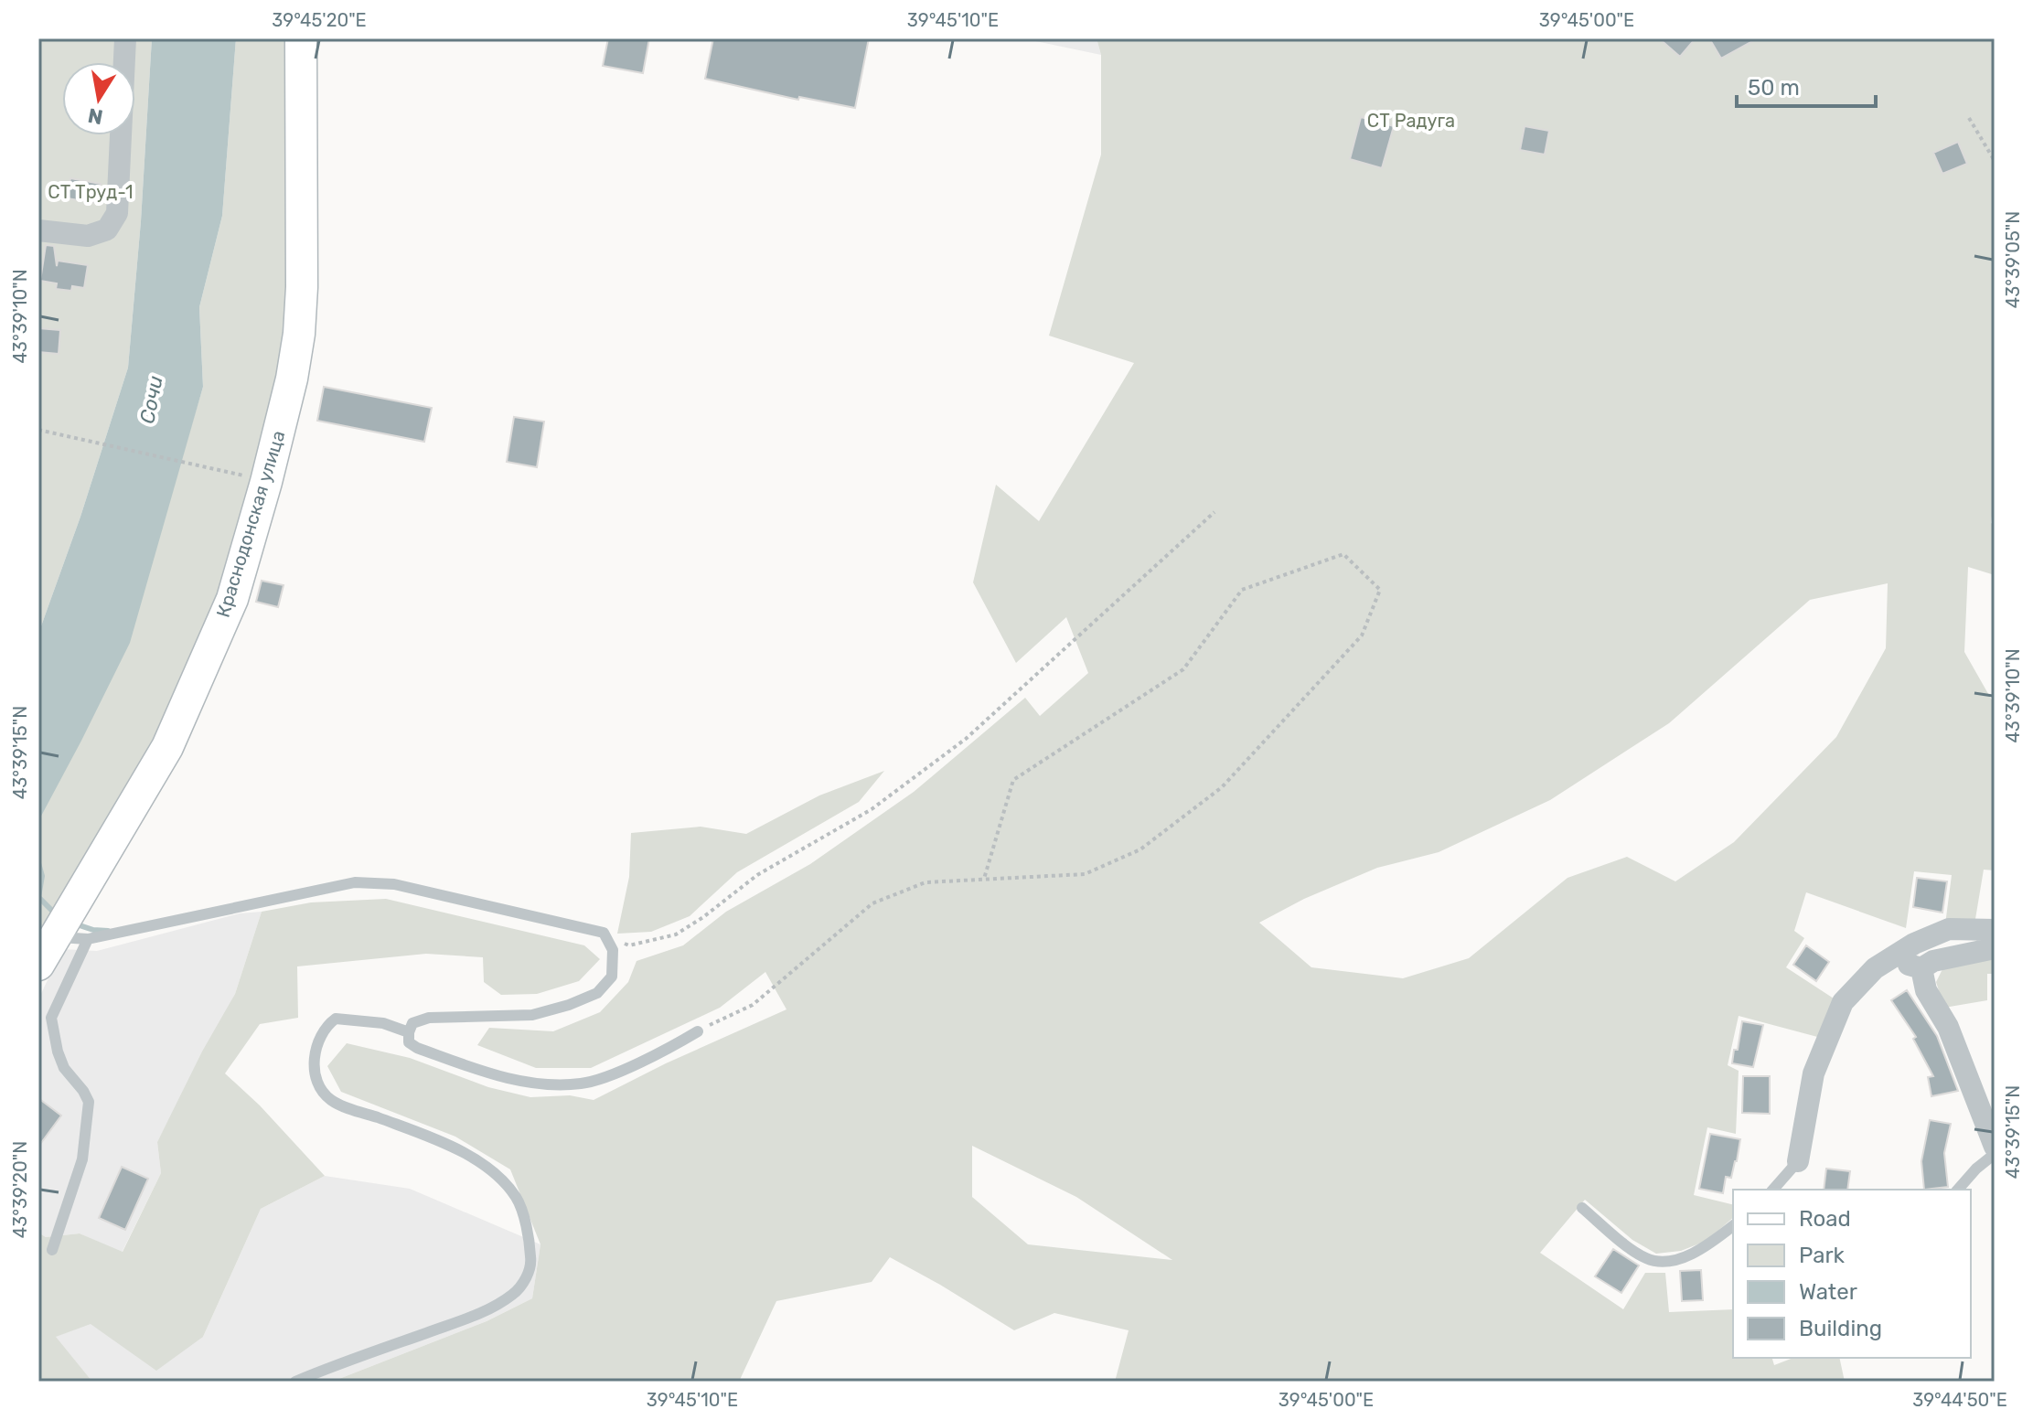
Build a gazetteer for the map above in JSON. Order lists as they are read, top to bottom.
{
  "streets": {
    "street": ["Краснодонская улица"]
  },
  "water": ["Сочи"],
  "parks": ["СТ Радуга", "СТ Труд-1"],
  "legend": [
    "Road",
    "Park",
    "Water",
    "Building"
  ],
  "scale_bar": "50 m",
  "north": "bottom",
  "coordinates": [
    "39°45'20\"E",
    "39°45'10\"E",
    "39°45'00\"E",
    "43°39'05\"N",
    "43°39'10\"N",
    "43°39'15\"N",
    "43°39'20\"N",
    "39°44'50\"E"
  ]
}
